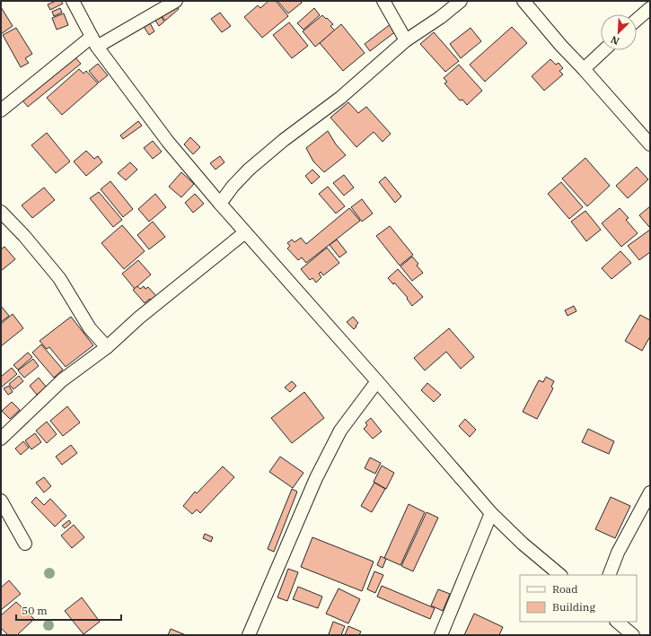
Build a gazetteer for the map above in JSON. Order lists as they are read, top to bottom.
{
  "legend": ["Road", "Building"],
  "scale_bar": "50 m",
  "north": "bottom left"
}
